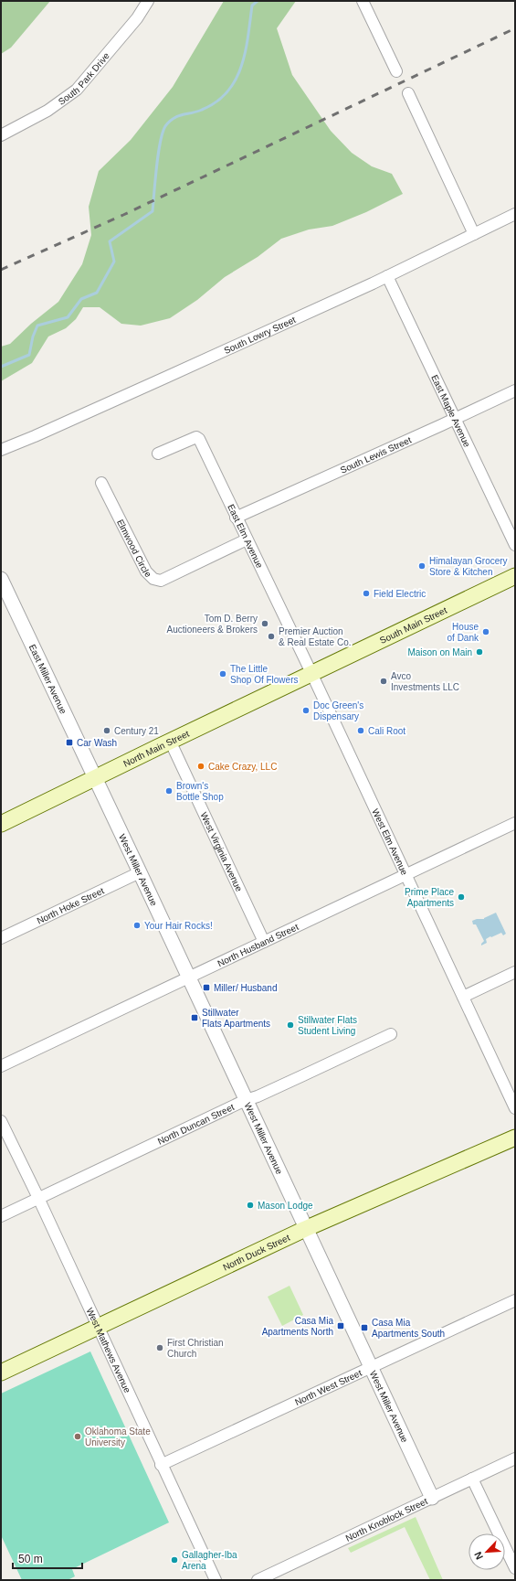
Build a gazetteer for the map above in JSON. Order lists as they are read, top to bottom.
{
  "streets": {
    "main road": ["South Main Street", "North Main Street", "North Duck Street"],
    "street": [
      "South Park Drive",
      "South Lowry Street",
      "East Maple Avenue",
      "South Lewis Street",
      "East Elm Avenue",
      "Elmwood Circle",
      "East Miller Avenue",
      "West Elm Avenue",
      "West Virginia Avenue",
      "West Miller Avenue",
      "North Hoke Street",
      "North Husband Street",
      "North Duncan Street",
      "West Mathews Avenue",
      "North West Street",
      "North Knoblock Street"
    ]
  },
  "crossings": [
    ["South Lowry Street", "East Maple Avenue"],
    ["East Maple Avenue", "South Lewis Street"],
    ["South Lewis Street", "East Elm Avenue"],
    ["East Elm Avenue", "Elmwood Circle"],
    ["East Elm Avenue", "South Main Street"],
    ["East Elm Avenue", "North Main Street"],
    ["East Elm Avenue", "West Elm Avenue"],
    ["South Main Street", "North Main Street"],
    ["South Main Street", "West Elm Avenue"],
    ["East Miller Avenue", "North Main Street"],
    ["East Miller Avenue", "West Miller Avenue"],
    ["North Main Street", "West Elm Avenue"],
    ["North Main Street", "West Virginia Avenue"],
    ["North Main Street", "West Miller Avenue"],
    ["West Elm Avenue", "North Husband Street"],
    ["West Virginia Avenue", "North Husband Street"],
    ["West Miller Avenue", "North Hoke Street"],
    ["West Miller Avenue", "North Husband Street"],
    ["West Miller Avenue", "North Duncan Street"],
    ["West Miller Avenue", "North Duck Street"],
    ["West Miller Avenue", "North West Street"],
    ["West Miller Avenue", "North Knoblock Street"],
    ["North Duncan Street", "West Mathews Avenue"],
    ["North Duck Street", "West Mathews Avenue"],
    ["West Mathews Avenue", "North West Street"]
  ],
  "places": {
    "other": [
      "Himalayan Grocery Store & Kitchen",
      "Field Electric",
      "Tom D. Berry Auctioneers & Brokers",
      "House of Dank",
      "Premier Auction & Real Estate Co.",
      "Maison on Main",
      "The Little Shop Of Flowers",
      "Avco Investments LLC",
      "Doc Green's Dispensary",
      "Century 21",
      "Cali Root",
      "Cake Crazy, LLC",
      "Brown's Bottle Shop",
      "Prime Place Apartments",
      "Your Hair Rocks!",
      "Stillwater Flats Student Living",
      "Mason Lodge",
      "First Christian Church",
      "Oklahoma State University",
      "Gallagher-Iba Arena"
    ],
    "transit": [
      "Car Wash",
      "Miller/ Husband",
      "Stillwater Flats Apartments",
      "Casa Mia Apartments North",
      "Casa Mia Apartments South"
    ]
  },
  "scale_bar": "50 m",
  "north": "bottom left"
}
